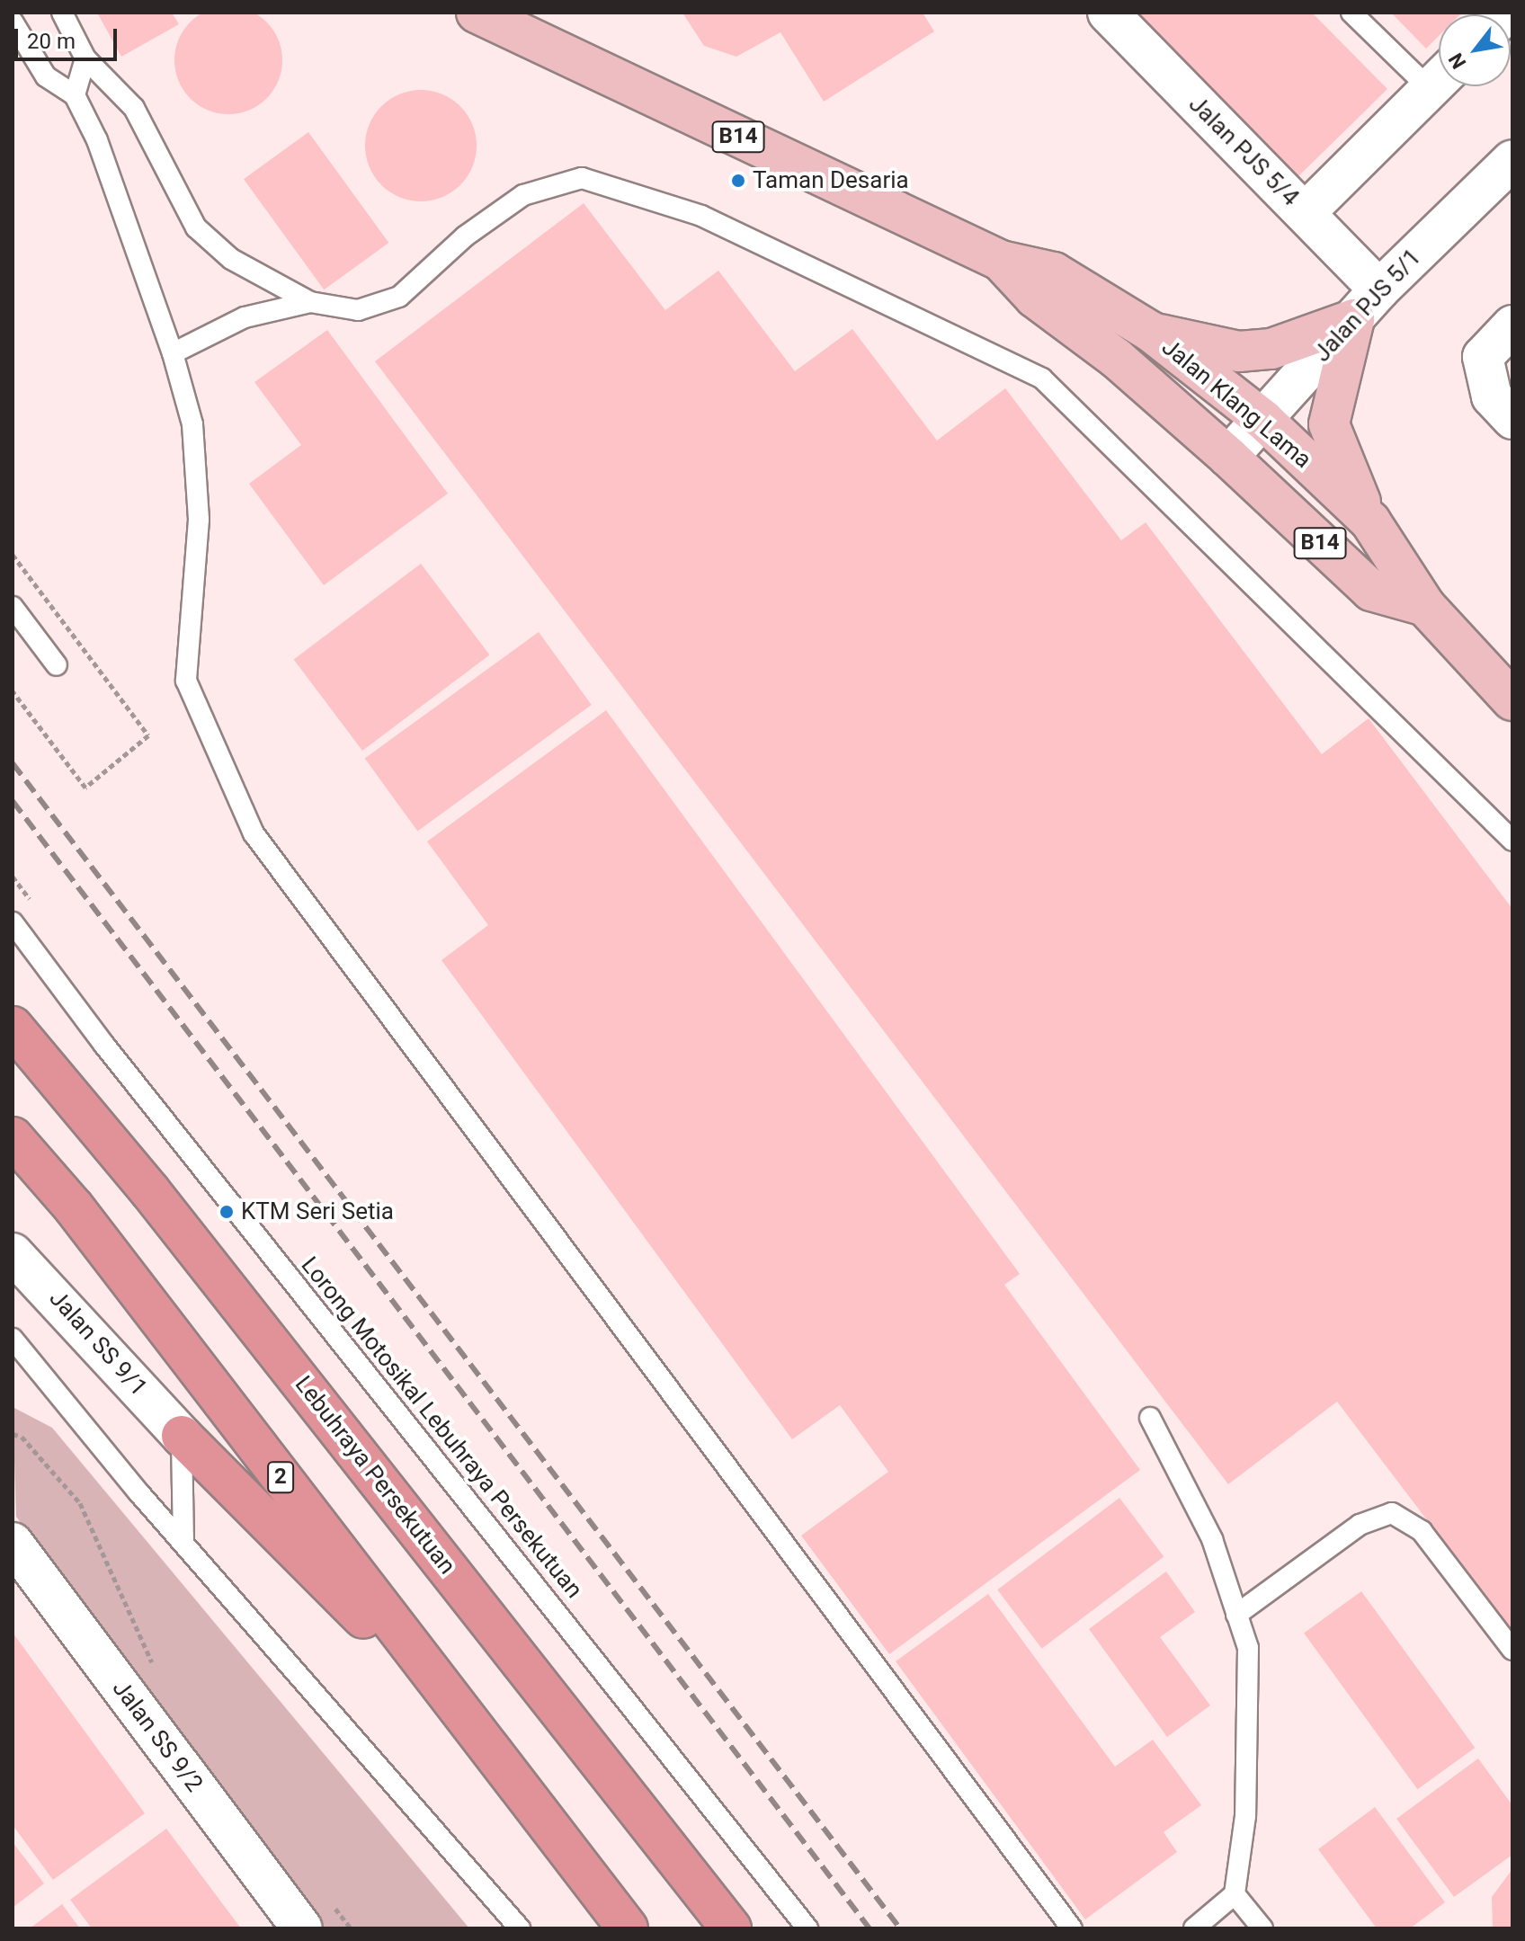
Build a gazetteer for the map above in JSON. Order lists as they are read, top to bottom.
{
  "streets": {
    "highway": ["Lebuhraya Persekutuan", "2"],
    "main road": ["B14", "Jalan Klang Lama"],
    "street": [
      "Jalan PJS 5/4",
      "Jalan PJS 5/1",
      "Jalan SS 9/1",
      "Jalan SS 9/2"
    ],
    "lane": ["Lorong Motosikal Lebuhraya Persekutuan"]
  },
  "crossings": [
    ["Jalan PJS 5/4", "Jalan PJS 5/1"],
    ["Jalan PJS 5/1", "Jalan Klang Lama"]
  ],
  "places": ["Taman Desaria", "KTM Seri Setia"],
  "scale_bar": "20 m",
  "north": "bottom left"
}
